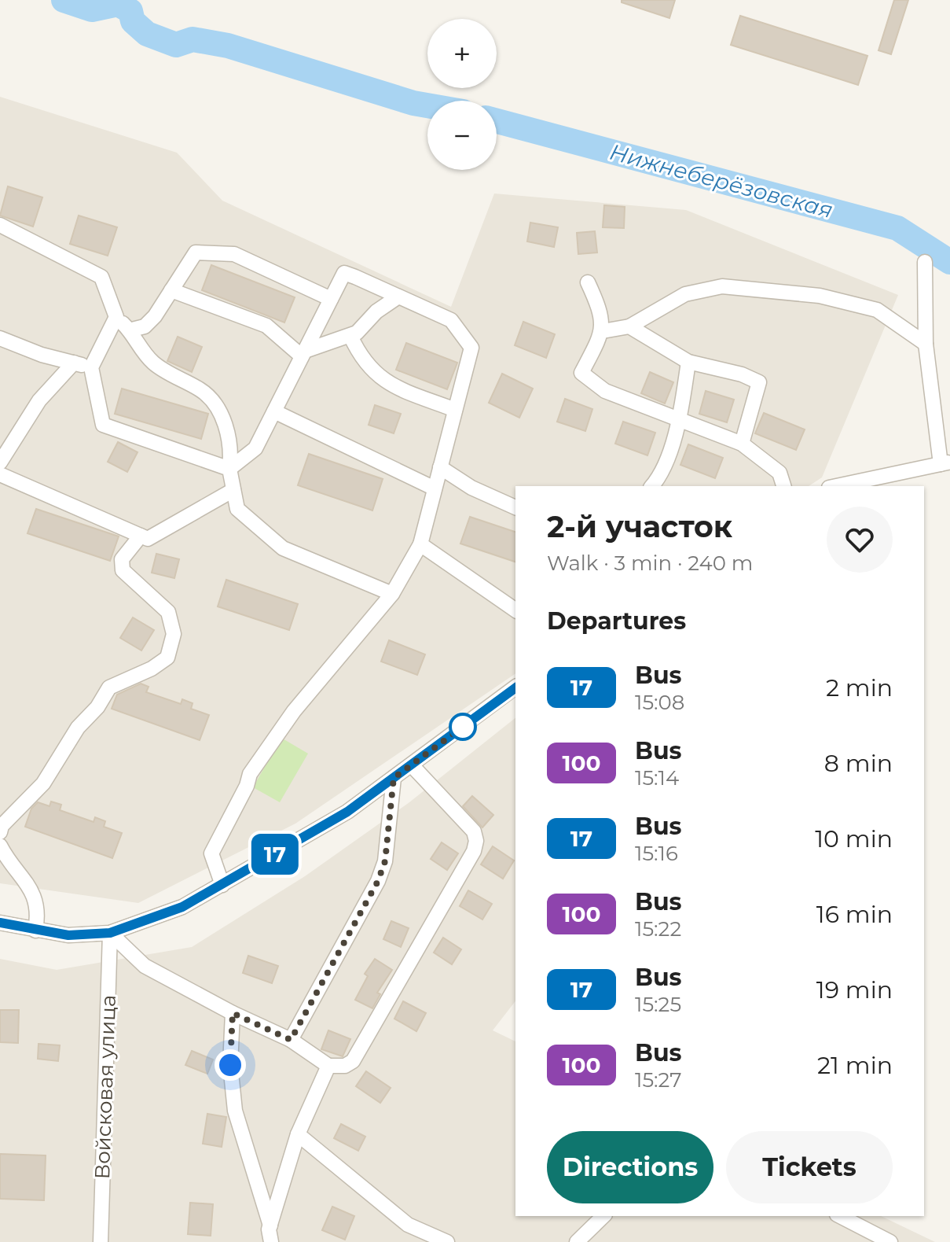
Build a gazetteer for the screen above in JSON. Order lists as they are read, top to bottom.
{
  "streets": {
    "street": ["Войсковая улица"]
  },
  "water": ["Нижнеберёзовская"],
  "lines": ["bus line 17"],
  "page": {
    "on_map": "17",
    "map_buttons": ["+", "−"],
    "heading": [
      ["2-й участок", "Walk · 3 min · 240 m"],
      "Departures"
    ],
    "list": [
      {
        "mark": "17",
        "name": "Bus",
        "note": "15:08",
        "value": "2 min"
      },
      {
        "mark": "100",
        "name": "Bus",
        "note": "15:14",
        "value": "8 min"
      },
      {
        "mark": "17",
        "name": "Bus",
        "note": "15:16",
        "value": "10 min"
      },
      {
        "mark": "100",
        "name": "Bus",
        "note": "15:22",
        "value": "16 min"
      },
      {
        "mark": "17",
        "name": "Bus",
        "note": "15:25",
        "value": "19 min"
      },
      {
        "mark": "100",
        "name": "Bus",
        "note": "15:27",
        "value": "21 min"
      }
    ],
    "buttons": ["Directions", "Tickets"]
  }
}
